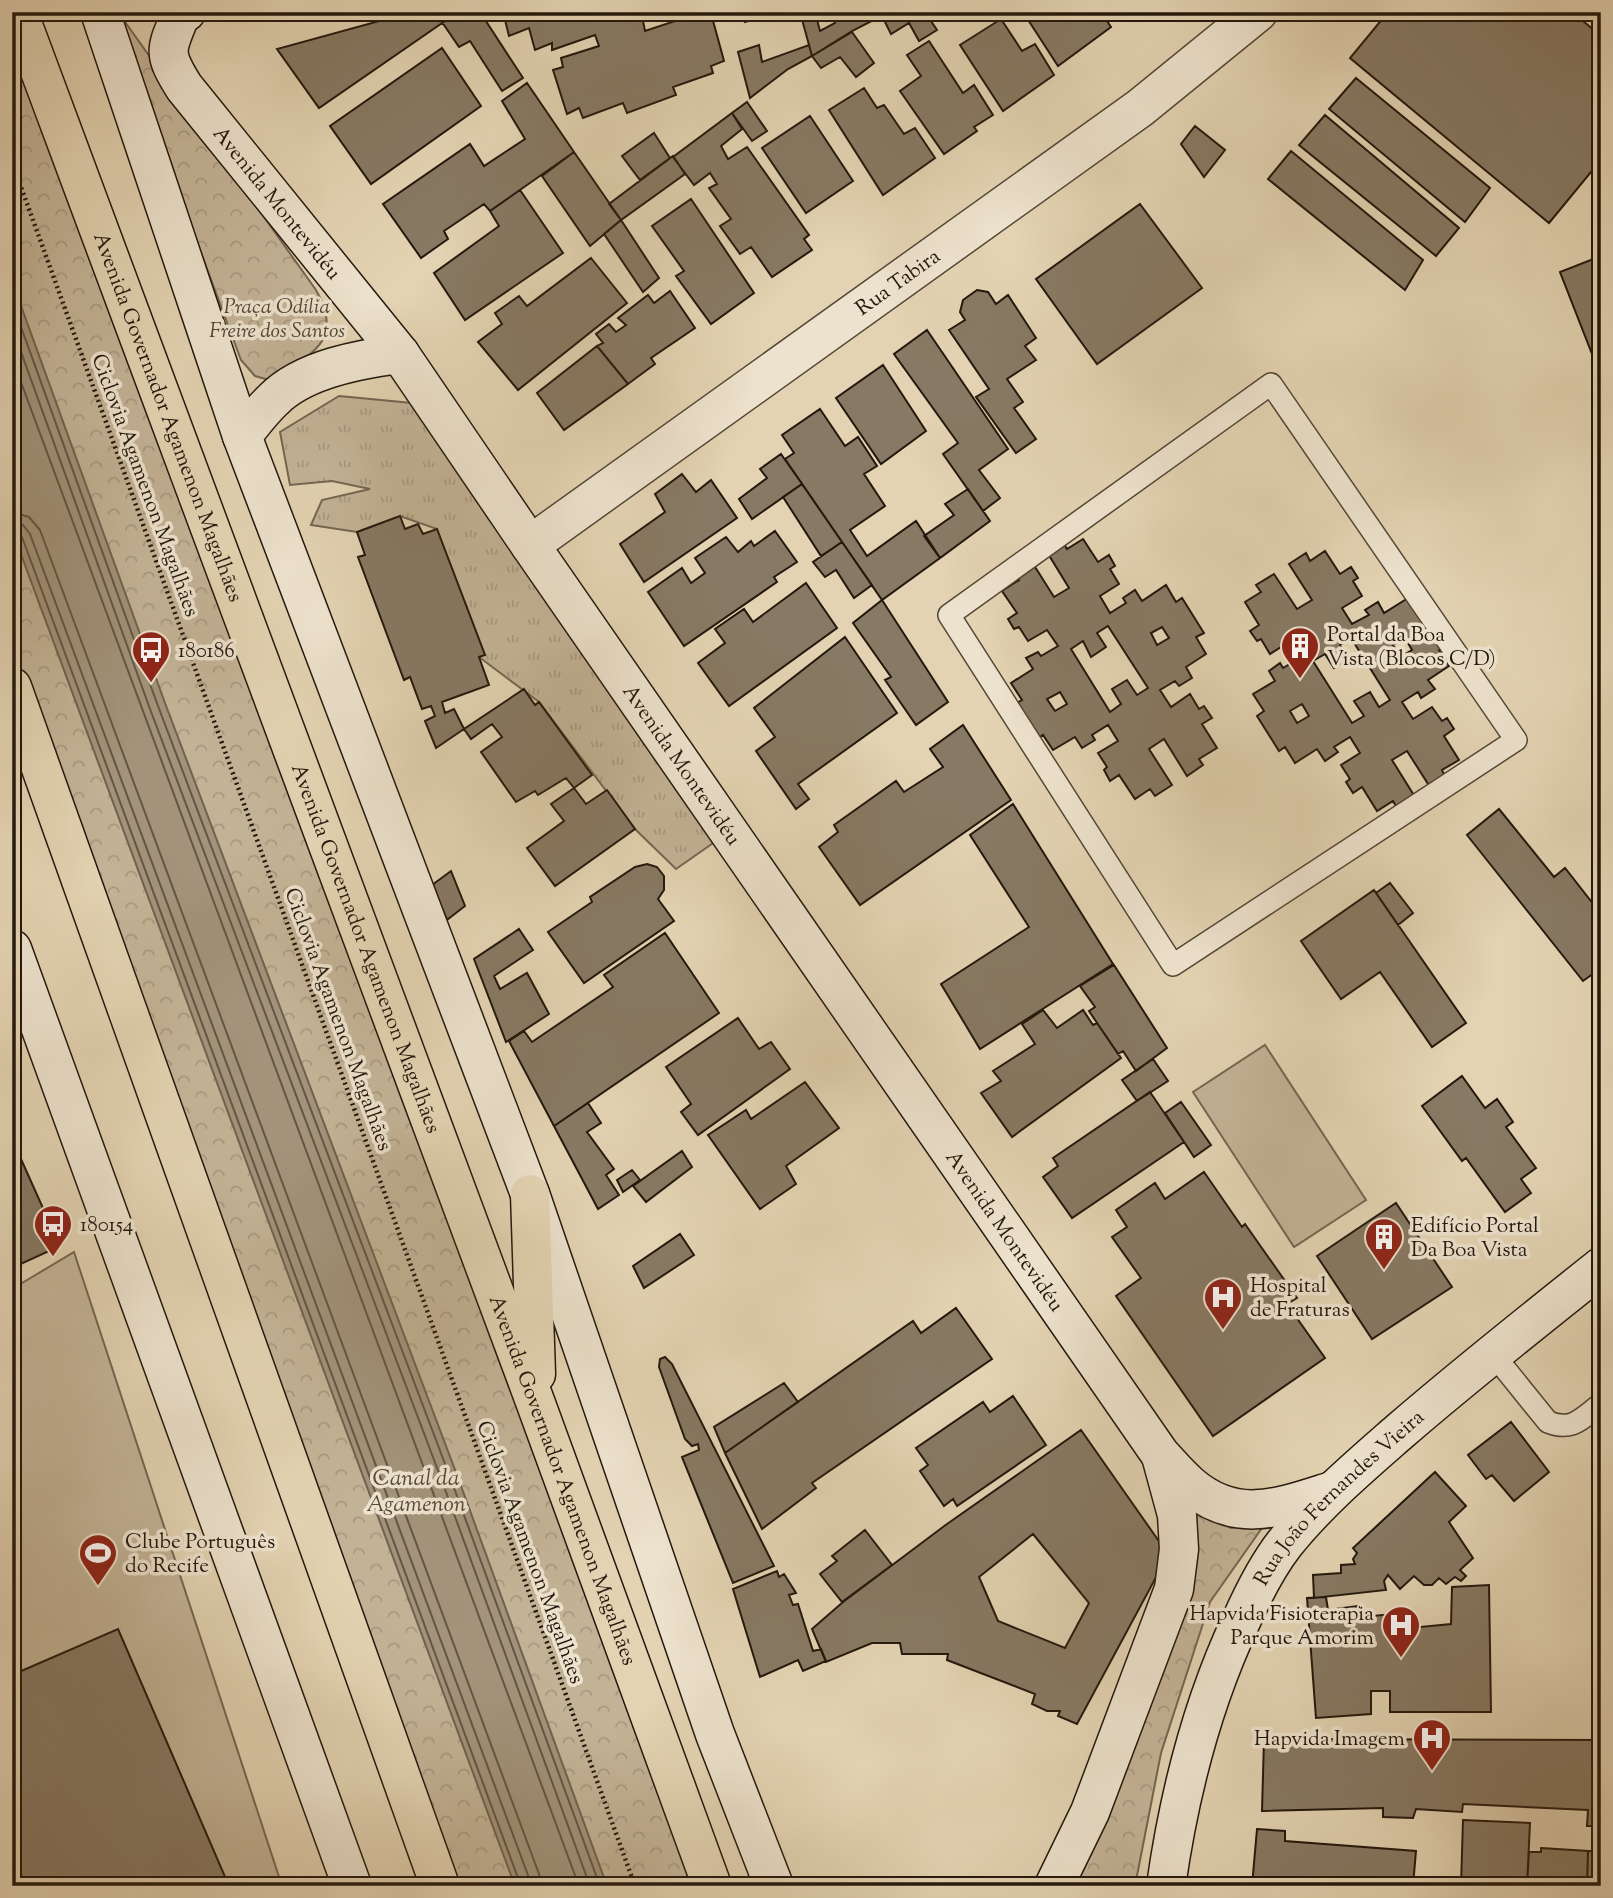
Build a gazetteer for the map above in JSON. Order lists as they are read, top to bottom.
{
  "streets": {
    "highway": ["Avenida Governador Agamenon Magalhães"],
    "main road": ["Avenida Montevidéu", "Rua Tabira", "Rua João Fernandes Vieira"],
    "path": ["Ciclovia Agamenon Magalhães"]
  },
  "crossings": [
    ["Avenida Montevidéu", "Rua Tabira"],
    ["Avenida Montevidéu", "Rua João Fernandes Vieira"]
  ],
  "water": ["Canal da Agamenon"],
  "parks": ["Praça Odília Freire dos Santos"],
  "places": {
    "building": ["Portal da Boa Vista (Blocos C/D)", "Edifício Portal Da Boa Vista"],
    "bus stop": ["180186", "180154"],
    "hospital": ["Hospital de Fraturas", "Hapvida Fisioterapia Parque Amorim", "Hapvida Imagem"],
    "sports": ["Clube Português do Recife"]
  }
}
